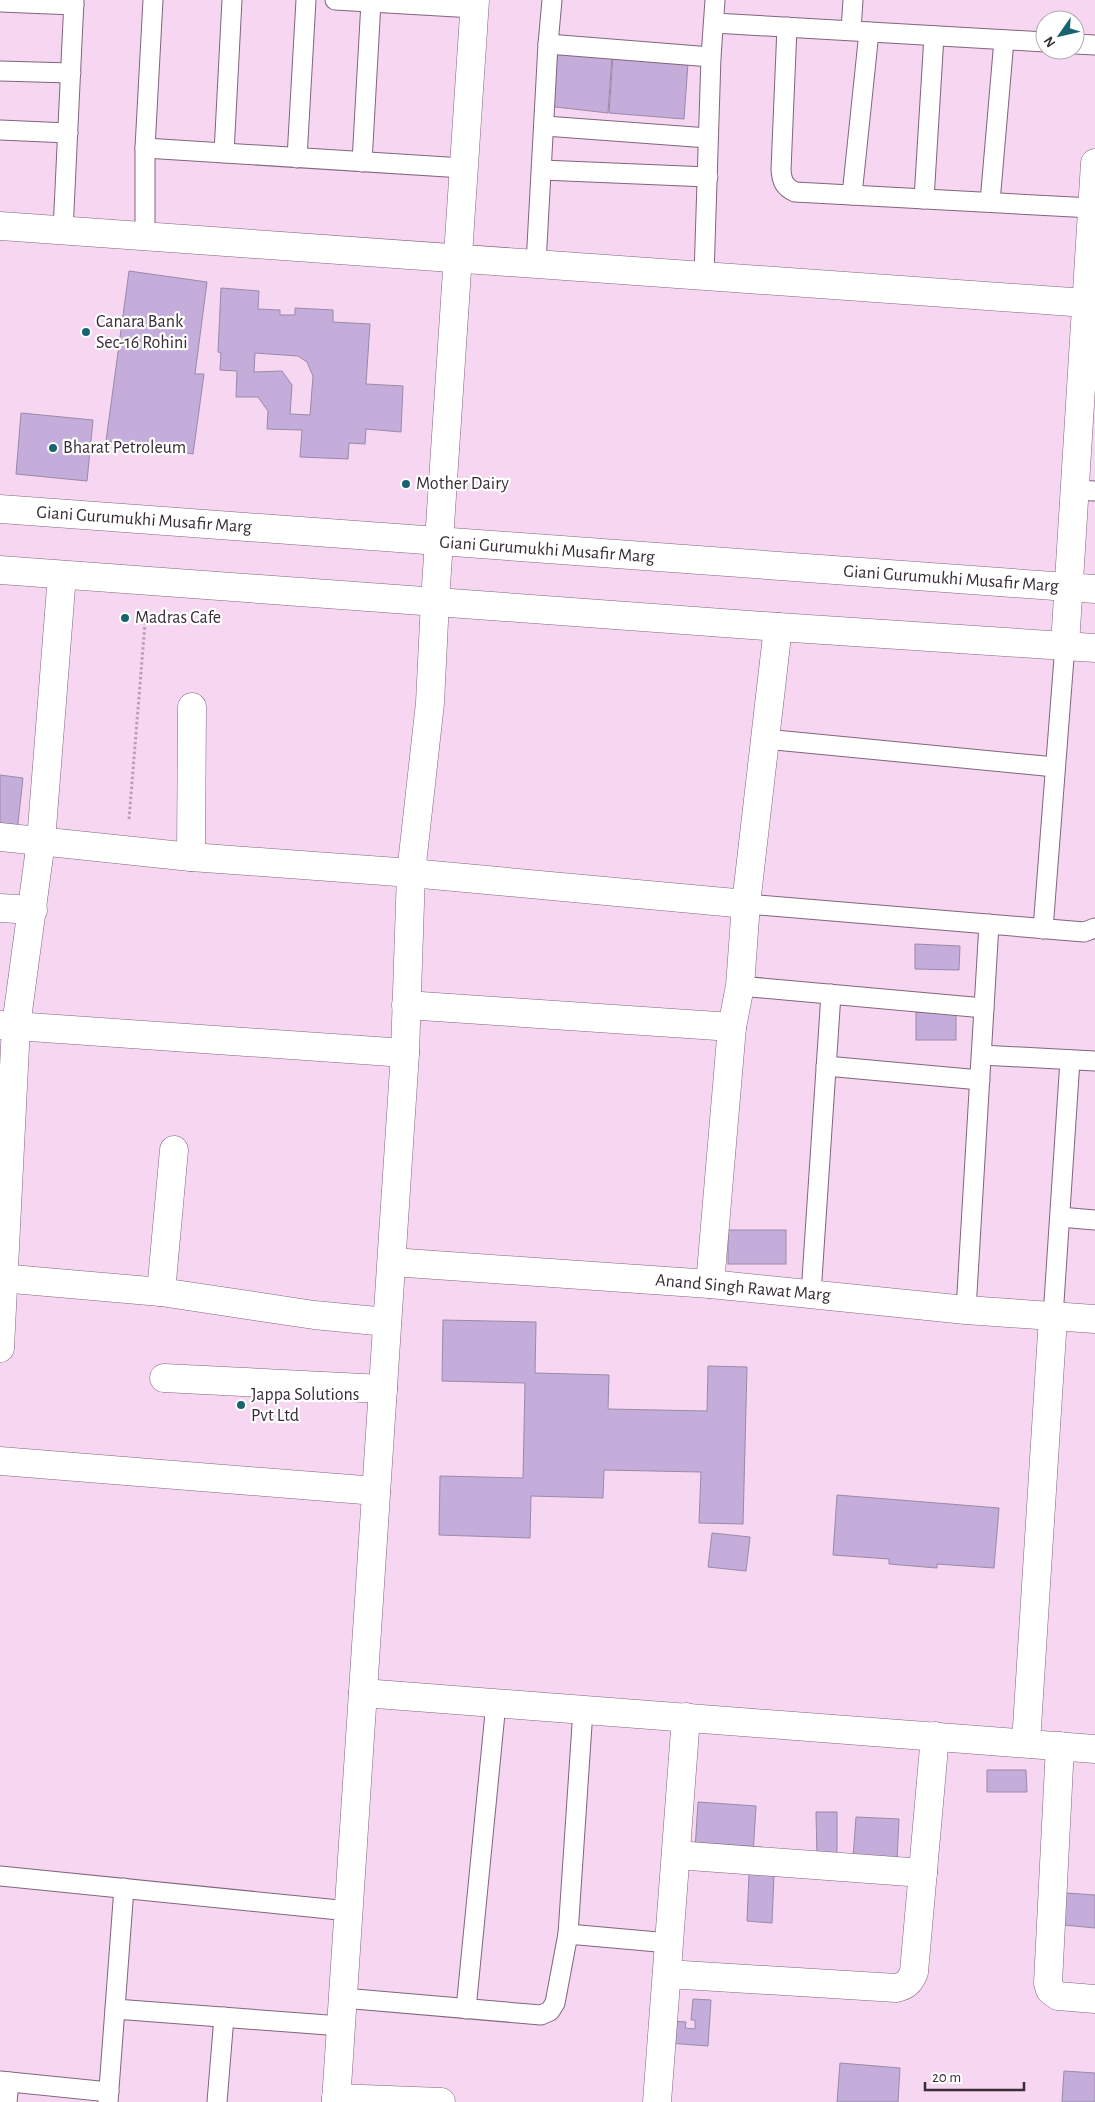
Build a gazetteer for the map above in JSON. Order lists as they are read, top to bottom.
{
  "streets": {
    "street": ["Giani Gurumukhi Musafir Marg", "Anand Singh Rawat Marg"]
  },
  "places": [
    "Canara Bank Sec-16 Rohini",
    "Bharat Petroleum",
    "Mother Dairy",
    "Madras Cafe",
    "Jappa Solutions Pvt Ltd"
  ],
  "scale_bar": "20 m",
  "north": "bottom left"
}
